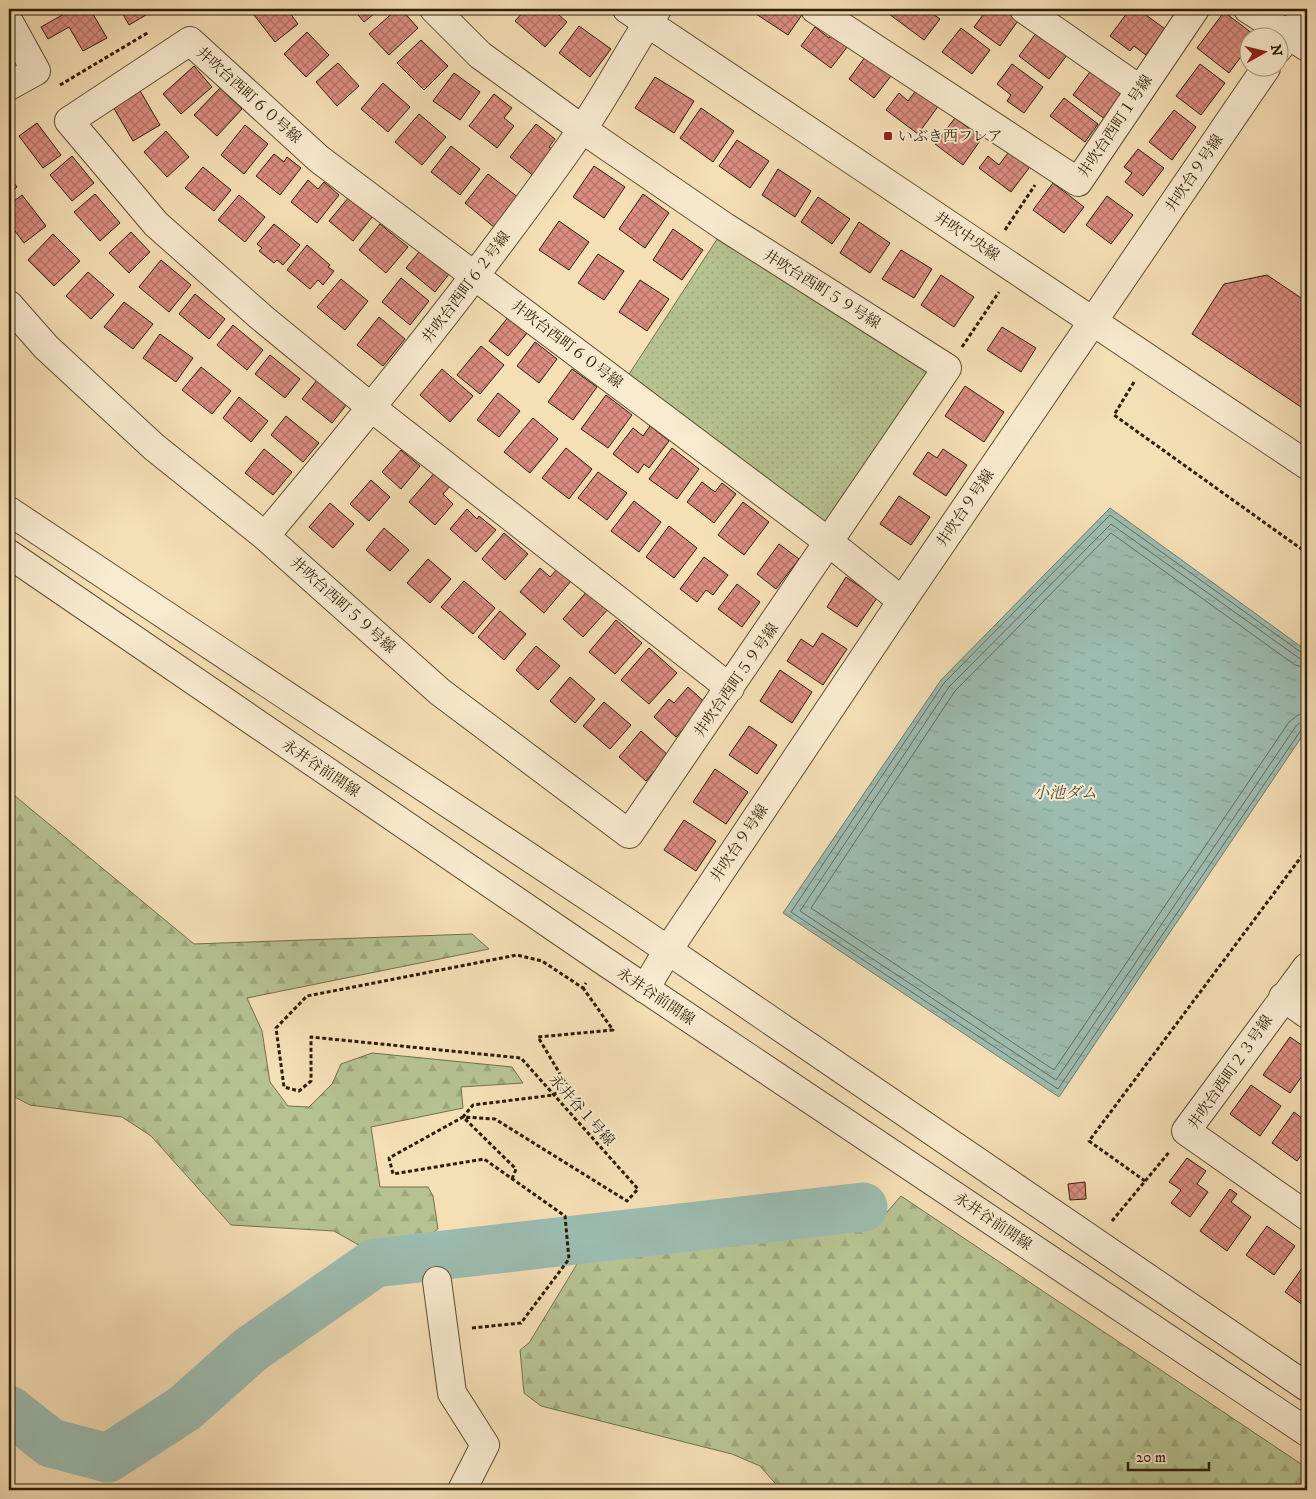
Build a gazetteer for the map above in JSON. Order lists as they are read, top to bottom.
{
  "streets": {
    "street": [
      "井吹台西町６０号線",
      "井吹台西町１号線",
      "井吹台９号線",
      "井吹中央線",
      "井吹台西町６２号線",
      "井吹台西町５９号線",
      "永井谷前開線",
      "井吹台西町２３号線"
    ],
    "path": ["永井谷１号線"]
  },
  "crossings": [
    ["井吹台西町６０号線", "井吹台９号線"],
    ["井吹台西町６０号線", "井吹台西町６２号線"],
    ["井吹台西町６０号線", "井吹台西町５９号線"],
    ["井吹台９号線", "井吹中央線"],
    ["井吹台９号線", "永井谷前開線"],
    ["井吹中央線", "井吹台西町６２号線"],
    ["井吹台西町６２号線", "井吹台西町５９号線"]
  ],
  "water": ["小池ダム"],
  "places": {
    "transit": ["いぶき西フレア"]
  },
  "scale_bar": "20 m",
  "north": "right"
}
